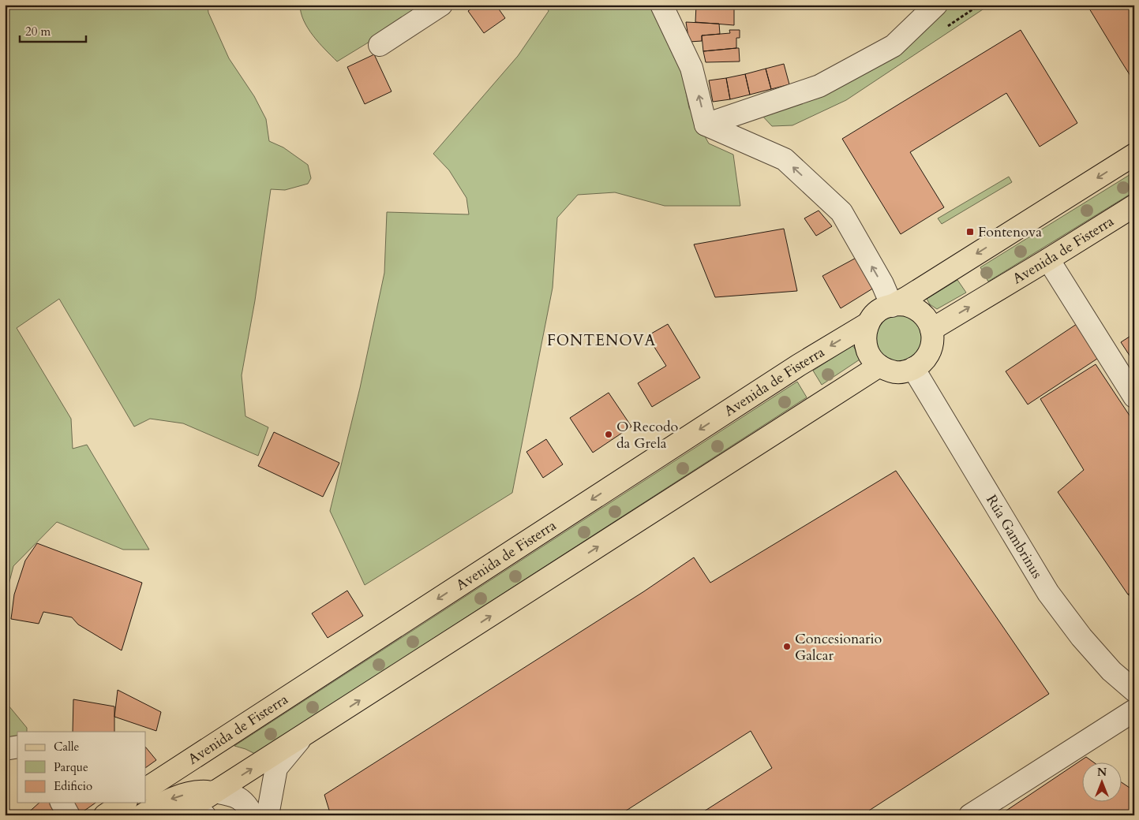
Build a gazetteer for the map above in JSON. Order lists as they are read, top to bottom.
{
  "streets": {
    "main road": ["Avenida de Fisterra"],
    "street": ["Rúa Gambrinus"]
  },
  "crossings": [
    ["Avenida de Fisterra", "Rúa Gambrinus"]
  ],
  "districts": ["FONTENOVA"],
  "places": {
    "transit": ["Fontenova"],
    "other": ["O Recodo da Grela", "Concesionario Galcar"]
  },
  "legend": ["Calle", "Parque", "Edificio"],
  "scale_bar": "20 m",
  "north": "top"
}
